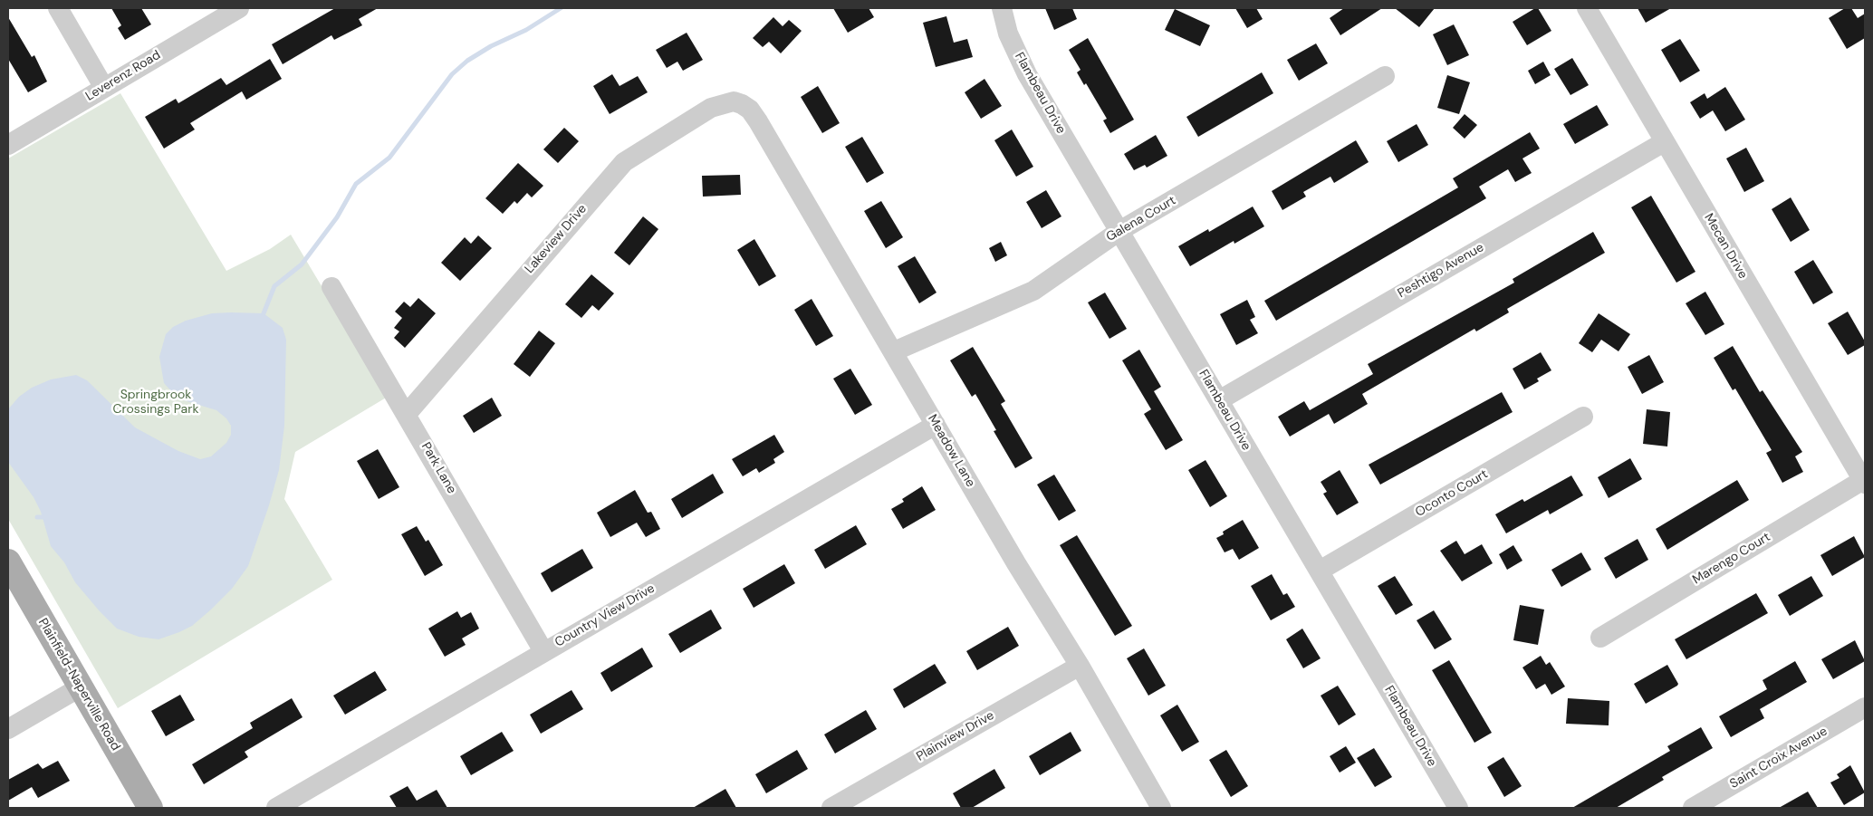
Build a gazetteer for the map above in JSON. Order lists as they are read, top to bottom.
{
  "streets": {
    "main road": ["Plainfield-Naperville Road"],
    "street": [
      "Leverenz Road",
      "Flambeau Drive",
      "Galena Court",
      "Lakeview Drive",
      "Mecan Drive",
      "Peshtigo Avenue",
      "Meadow Lane",
      "Park Lane",
      "Oconto Court",
      "Marengo Court",
      "Country View Drive",
      "Plainview Drive",
      "Saint Croix Avenue"
    ]
  },
  "crossings": [
    ["Flambeau Drive", "Galena Court"],
    ["Flambeau Drive", "Peshtigo Avenue"],
    ["Flambeau Drive", "Oconto Court"],
    ["Galena Court", "Meadow Lane"],
    ["Lakeview Drive", "Meadow Lane"],
    ["Lakeview Drive", "Park Lane"],
    ["Mecan Drive", "Peshtigo Avenue"],
    ["Mecan Drive", "Marengo Court"],
    ["Meadow Lane", "Country View Drive"],
    ["Meadow Lane", "Plainview Drive"],
    ["Park Lane", "Country View Drive"]
  ],
  "parks": ["Springbrook Crossings Park"]
}
